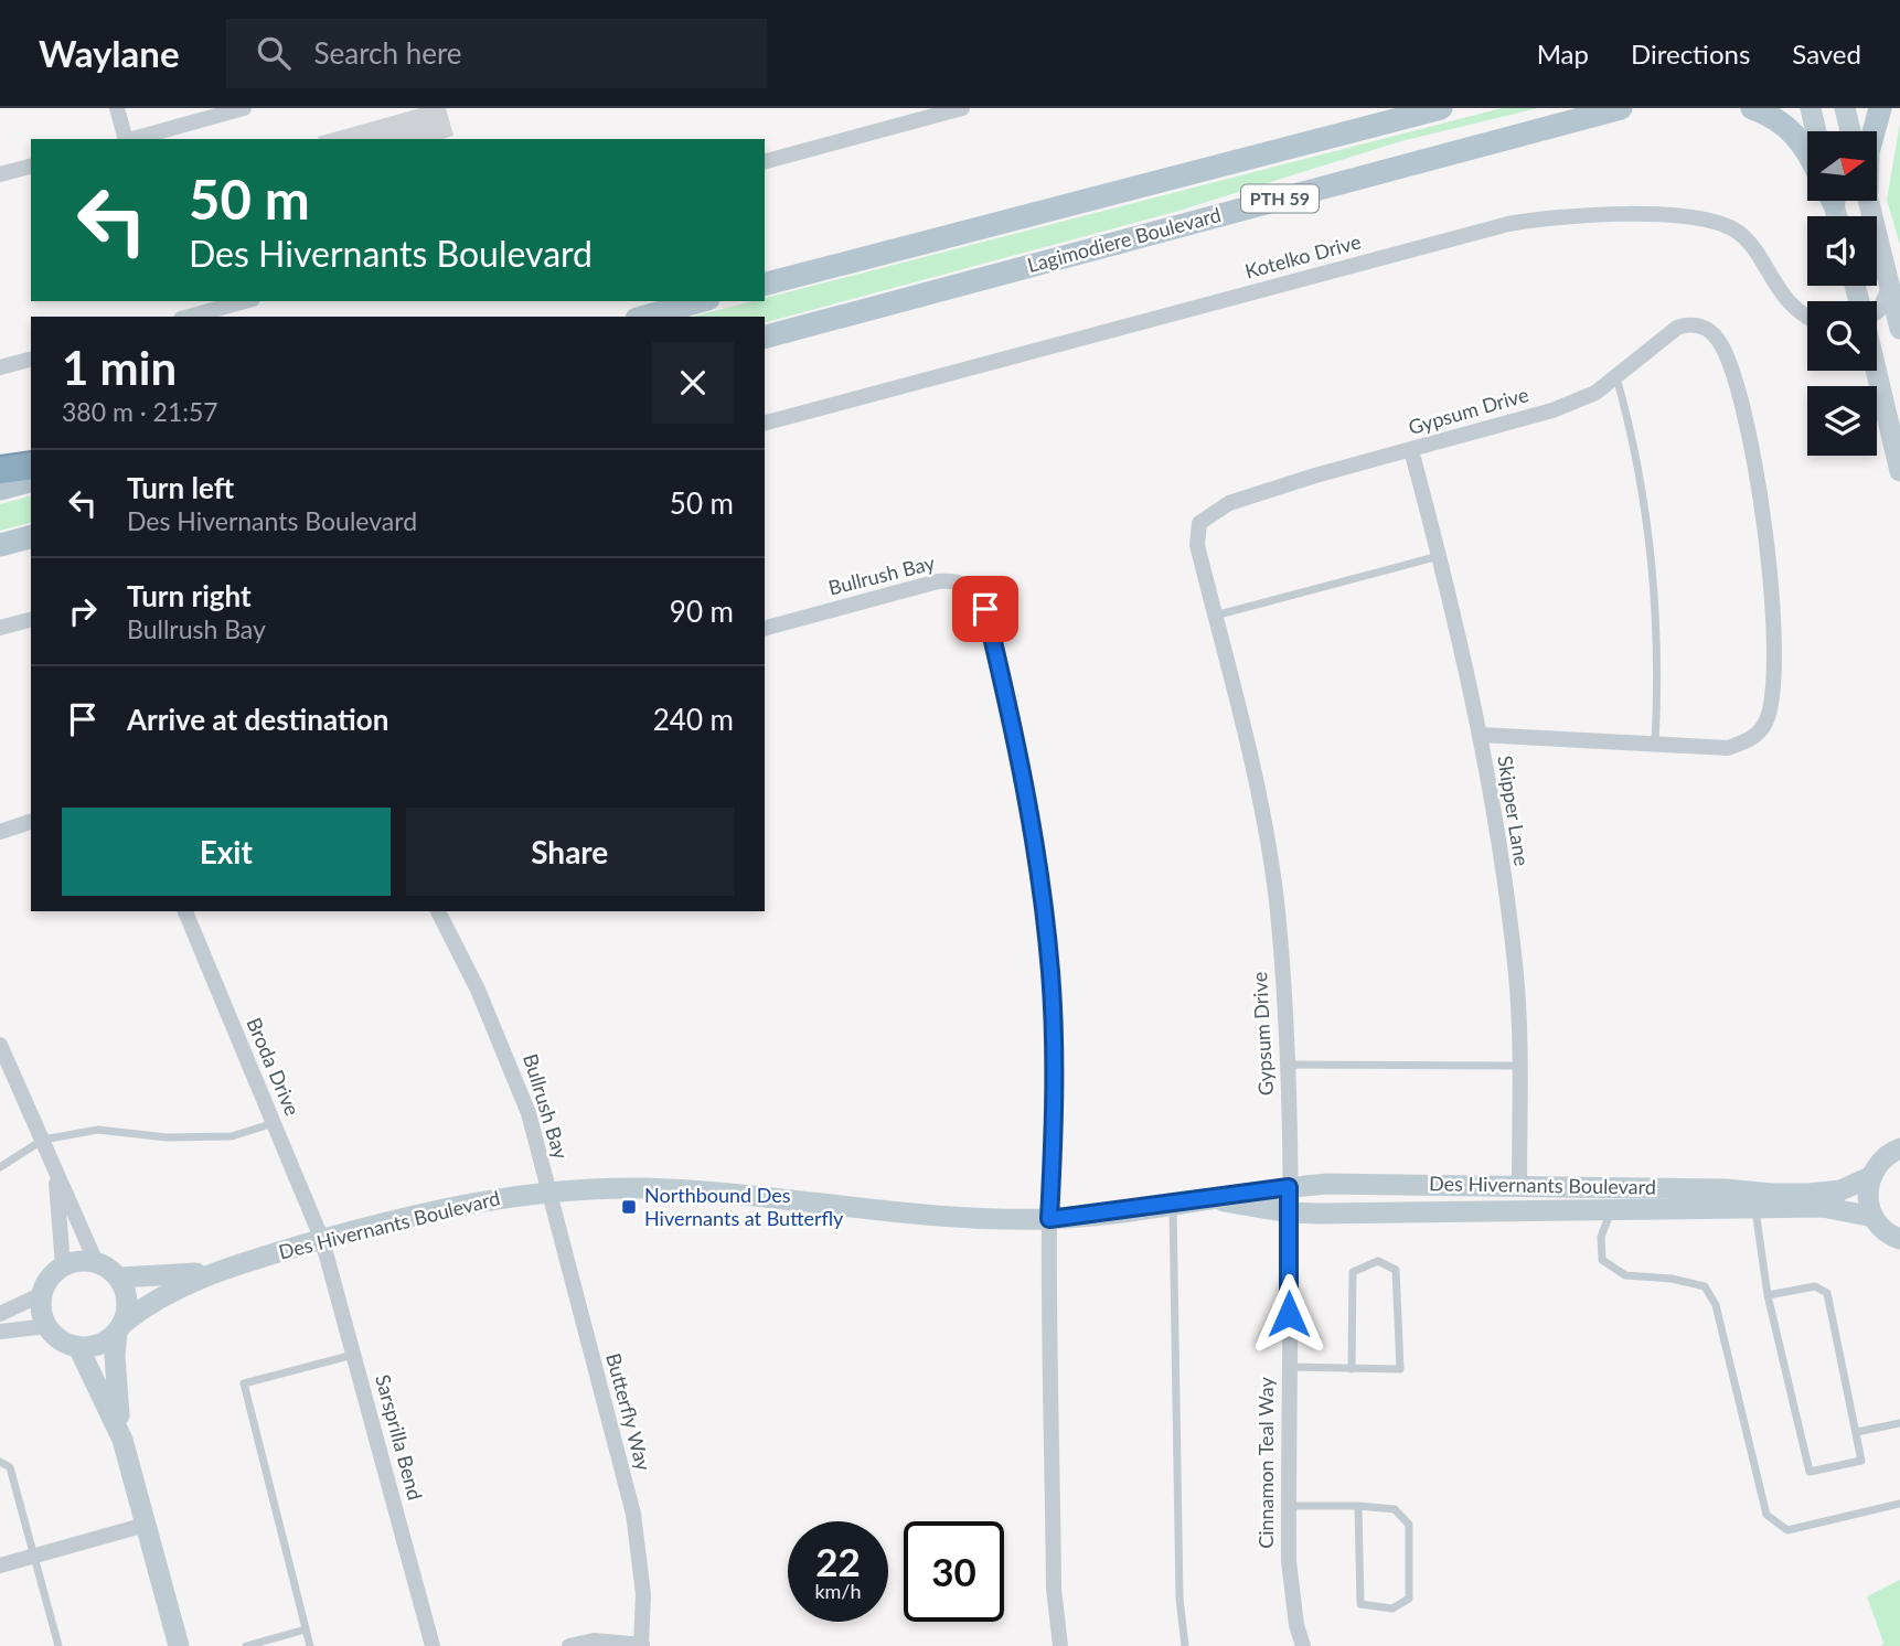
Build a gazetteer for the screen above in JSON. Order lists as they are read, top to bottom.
{
  "streets": {
    "main road": ["PTH 59", "Lagimodiere Boulevard"],
    "street": [
      "Kotelko Drive",
      "Gypsum Drive",
      "Bullrush Bay",
      "Skipper Lane",
      "Broda Drive",
      "Des Hivernants Boulevard",
      "Butterfly Way",
      "Sarsprilla Bend",
      "Cinnamon Teal Way"
    ]
  },
  "crossings": [
    ["Gypsum Drive", "Skipper Lane"],
    ["Gypsum Drive", "Des Hivernants Boulevard"],
    ["Gypsum Drive", "Cinnamon Teal Way"],
    ["Bullrush Bay", "Des Hivernants Boulevard"],
    ["Bullrush Bay", "Butterfly Way"],
    ["Skipper Lane", "Des Hivernants Boulevard"],
    ["Broda Drive", "Des Hivernants Boulevard"],
    ["Broda Drive", "Sarsprilla Bend"],
    ["Des Hivernants Boulevard", "Butterfly Way"],
    ["Des Hivernants Boulevard", "Sarsprilla Bend"],
    ["Des Hivernants Boulevard", "Cinnamon Teal Way"]
  ],
  "places": {
    "transit": ["Northbound Des Hivernants at Butterfly"]
  },
  "north": "right",
  "page": {
    "header": "Waylane",
    "search": "Search here",
    "nav": ["Map", "Directions", "Saved"],
    "turn": ["50 m", "Des Hivernants Boulevard"],
    "heading": ["1 min", "380 m · 21:57"],
    "list": [
      {
        "name": "Turn left",
        "note": "Des Hivernants Boulevard",
        "value": "50 m"
      },
      {
        "name": "Turn right",
        "note": "Bullrush Bay",
        "value": "90 m"
      },
      {
        "name": "Arrive at destination",
        "value": "240 m"
      }
    ],
    "buttons": ["Exit", "Share"],
    "speed": "22 km/h",
    "limit": "30"
  }
}
